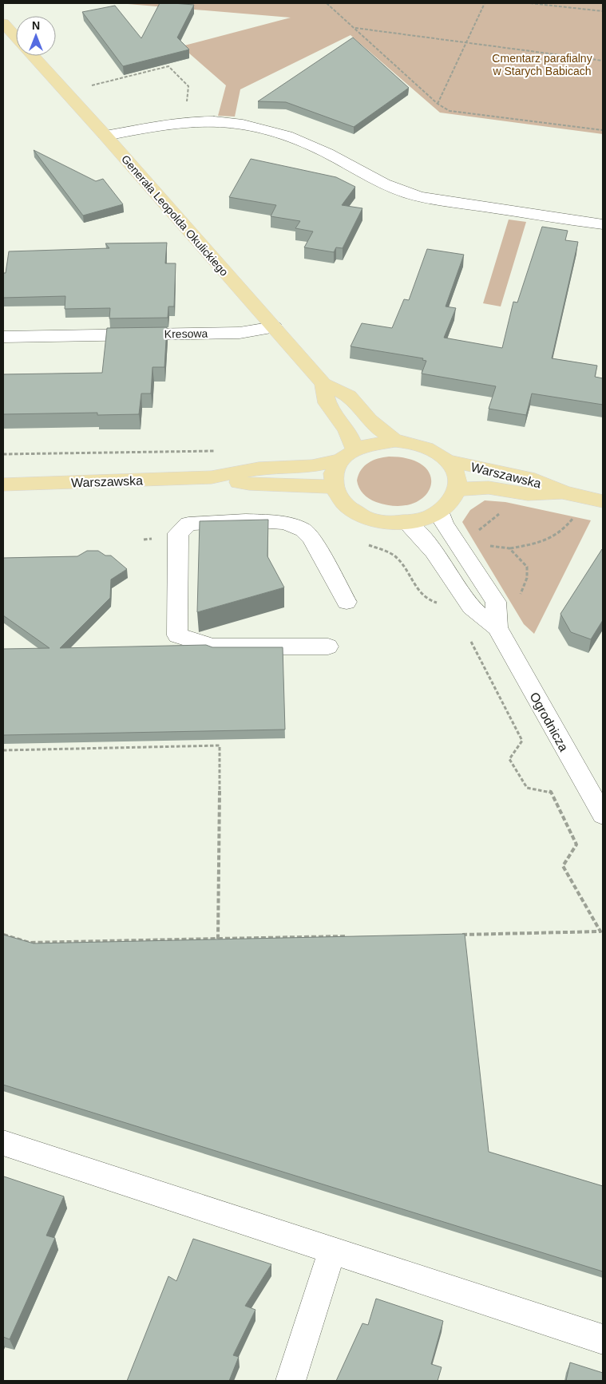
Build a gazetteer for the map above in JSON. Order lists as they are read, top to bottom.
{
  "streets": {
    "main road": ["Generała Leopolda Okulickiego", "Warszawska"],
    "street": ["Kresowa", "Ogrodnicza"]
  },
  "crossings": [
    ["Generała Leopolda Okulickiego", "Kresowa"],
    ["Generała Leopolda Okulickiego", "Warszawska"],
    ["Generała Leopolda Okulickiego", "Ogrodnicza"],
    ["Warszawska", "Ogrodnicza"]
  ],
  "parks": ["Cmentarz parafialny w Starych Babicach"],
  "north": "top"
}
